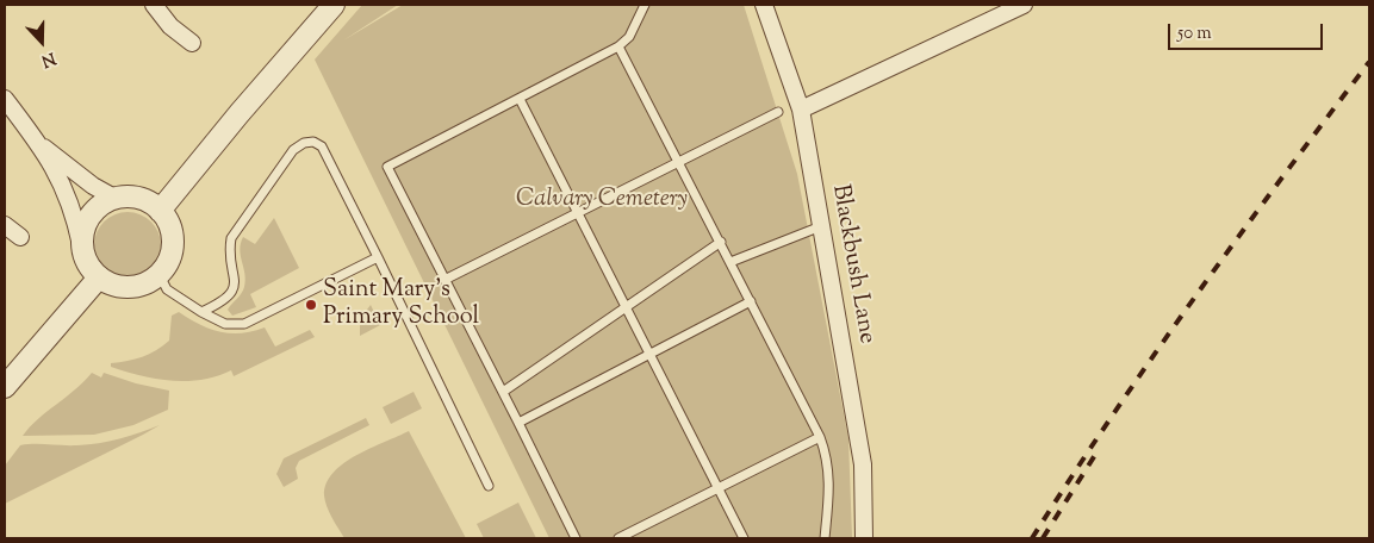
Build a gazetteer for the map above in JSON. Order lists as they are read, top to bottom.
{
  "streets": {
    "street": ["Blackbush Lane"]
  },
  "parks": ["Calvary Cemetery"],
  "places": ["Saint Mary's Primary School"],
  "scale_bar": "50 m",
  "north": "bottom"
}
